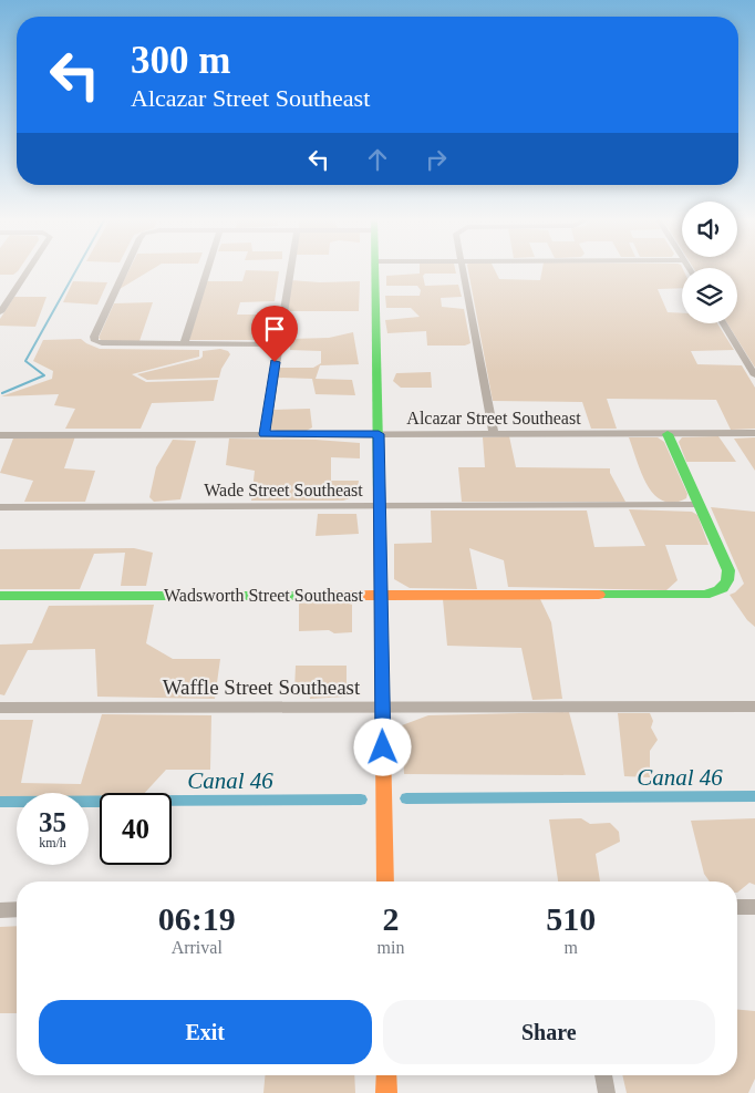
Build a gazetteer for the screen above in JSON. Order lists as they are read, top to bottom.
{
  "streets": {
    "street": [
      "Alcazar Street Southeast",
      "Wade Street Southeast",
      "Wadsworth Street Southeast",
      "Waffle Street Southeast"
    ]
  },
  "crossings": [
    ["Wade Street Southeast", "Wadsworth Street Southeast"]
  ],
  "water": ["Canal 46"],
  "page": {
    "turn": ["300 m", "Alcazar Street Southeast"],
    "speed": "35 km/h",
    "limit": "40",
    "eta": [
      "06:19",
      "Arrival",
      "2",
      "min",
      "510",
      "m"
    ],
    "buttons": ["Exit", "Share"]
  }
}
